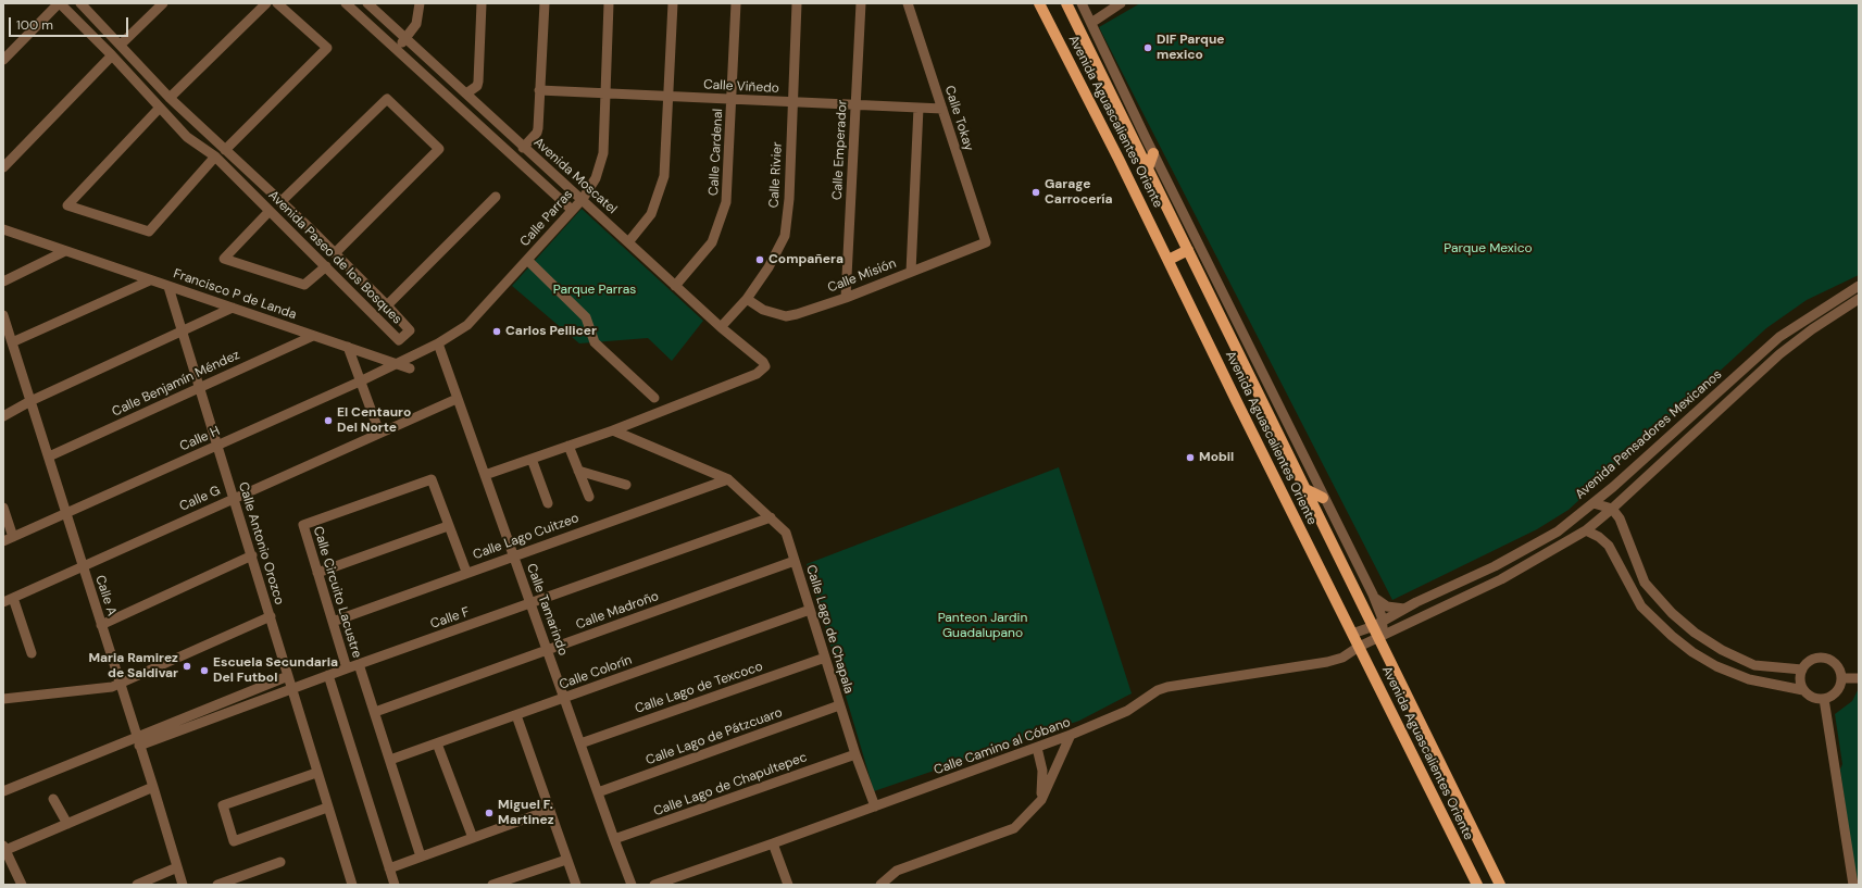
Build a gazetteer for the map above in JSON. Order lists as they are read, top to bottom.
{
  "streets": {
    "main road": ["Avenida Aguascalientes Oriente"],
    "street": [
      "Calle Viñedo",
      "Calle Tokay",
      "Calle Emperador",
      "Calle Cardenal",
      "Calle Rivier",
      "Avenida Moscatel",
      "Calle Parras",
      "Avenida Paseo de los Bosques",
      "Calle Misión",
      "Francisco P de Landa",
      "Calle Benjamín Méndez",
      "Avenida Pensadores Mexicanos",
      "Calle H",
      "Calle G",
      "Calle Lago Cuitzeo",
      "Calle Antonio Orozco",
      "Calle Circuito Lacustre",
      "Calle A",
      "Calle Tamarindo",
      "Calle Madroño",
      "Calle F",
      "Calle Lago de Chapala",
      "Calle Colorín",
      "Calle Lago de Texcoco",
      "Calle Lago de Pátzcuaro",
      "Calle Camino al Cóbano",
      "Calle Lago de Chapultepec"
    ]
  },
  "crossings": [
    ["Calle Viñedo", "Calle Tokay"],
    ["Calle Viñedo", "Calle Emperador"],
    ["Calle Viñedo", "Calle Cardenal"],
    ["Calle Viñedo", "Calle Rivier"],
    ["Calle Viñedo", "Calle Parras"],
    ["Calle Tokay", "Calle Misión"],
    ["Avenida Aguascalientes Oriente", "Avenida Pensadores Mexicanos"],
    ["Avenida Aguascalientes Oriente", "Calle Camino al Cóbano"],
    ["Calle Emperador", "Calle Misión"],
    ["Calle Cardenal", "Avenida Moscatel"],
    ["Calle Rivier", "Avenida Moscatel"],
    ["Calle Rivier", "Calle Misión"],
    ["Avenida Moscatel", "Calle Parras"],
    ["Avenida Moscatel", "Calle Lago de Chapala"],
    ["Calle Parras", "Francisco P de Landa"],
    ["Calle Parras", "Calle H"],
    ["Calle Parras", "Calle Tamarindo"],
    ["Francisco P de Landa", "Calle Benjamín Méndez"],
    ["Francisco P de Landa", "Calle H"],
    ["Francisco P de Landa", "Calle Antonio Orozco"],
    ["Calle Benjamín Méndez", "Calle Antonio Orozco"],
    ["Calle Benjamín Méndez", "Calle A"],
    ["Avenida Pensadores Mexicanos", "Calle Camino al Cóbano"],
    ["Calle H", "Calle Antonio Orozco"],
    ["Calle H", "Calle A"],
    ["Calle G", "Calle Antonio Orozco"],
    ["Calle G", "Calle A"],
    ["Calle G", "Calle Tamarindo"],
    ["Calle Lago Cuitzeo", "Calle Circuito Lacustre"],
    ["Calle Lago Cuitzeo", "Calle Tamarindo"],
    ["Calle Lago Cuitzeo", "Calle Lago de Chapala"],
    ["Calle Antonio Orozco", "Calle F"],
    ["Calle Circuito Lacustre", "Calle F"],
    ["Calle A", "Calle F"],
    ["Calle Tamarindo", "Calle Madroño"],
    ["Calle Tamarindo", "Calle F"],
    ["Calle Tamarindo", "Calle Colorín"],
    ["Calle Tamarindo", "Calle Lago de Texcoco"],
    ["Calle Tamarindo", "Calle Lago de Pátzcuaro"],
    ["Calle Tamarindo", "Calle Lago de Chapultepec"],
    ["Calle Madroño", "Calle Lago de Chapala"],
    ["Calle F", "Calle Lago de Chapala"],
    ["Calle Lago de Chapala", "Calle Colorín"],
    ["Calle Lago de Chapala", "Calle Lago de Texcoco"],
    ["Calle Lago de Chapala", "Calle Lago de Pátzcuaro"],
    ["Calle Lago de Chapala", "Calle Camino al Cóbano"],
    ["Calle Lago de Chapala", "Calle Lago de Chapultepec"]
  ],
  "parks": ["Parque Mexico", "Parque Parras", "Panteon Jardin Guadalupano"],
  "places": [
    "DIF Parque mexico",
    "Garage Carrocería",
    "Compañera",
    "Carlos Pellicer",
    "El Centauro Del Norte",
    "Mobil",
    "Maria Ramirez de Saldivar",
    "Escuela Secundaria Del Futbol",
    "Miguel F. Martinez"
  ],
  "scale_bar": "100 m"
}
